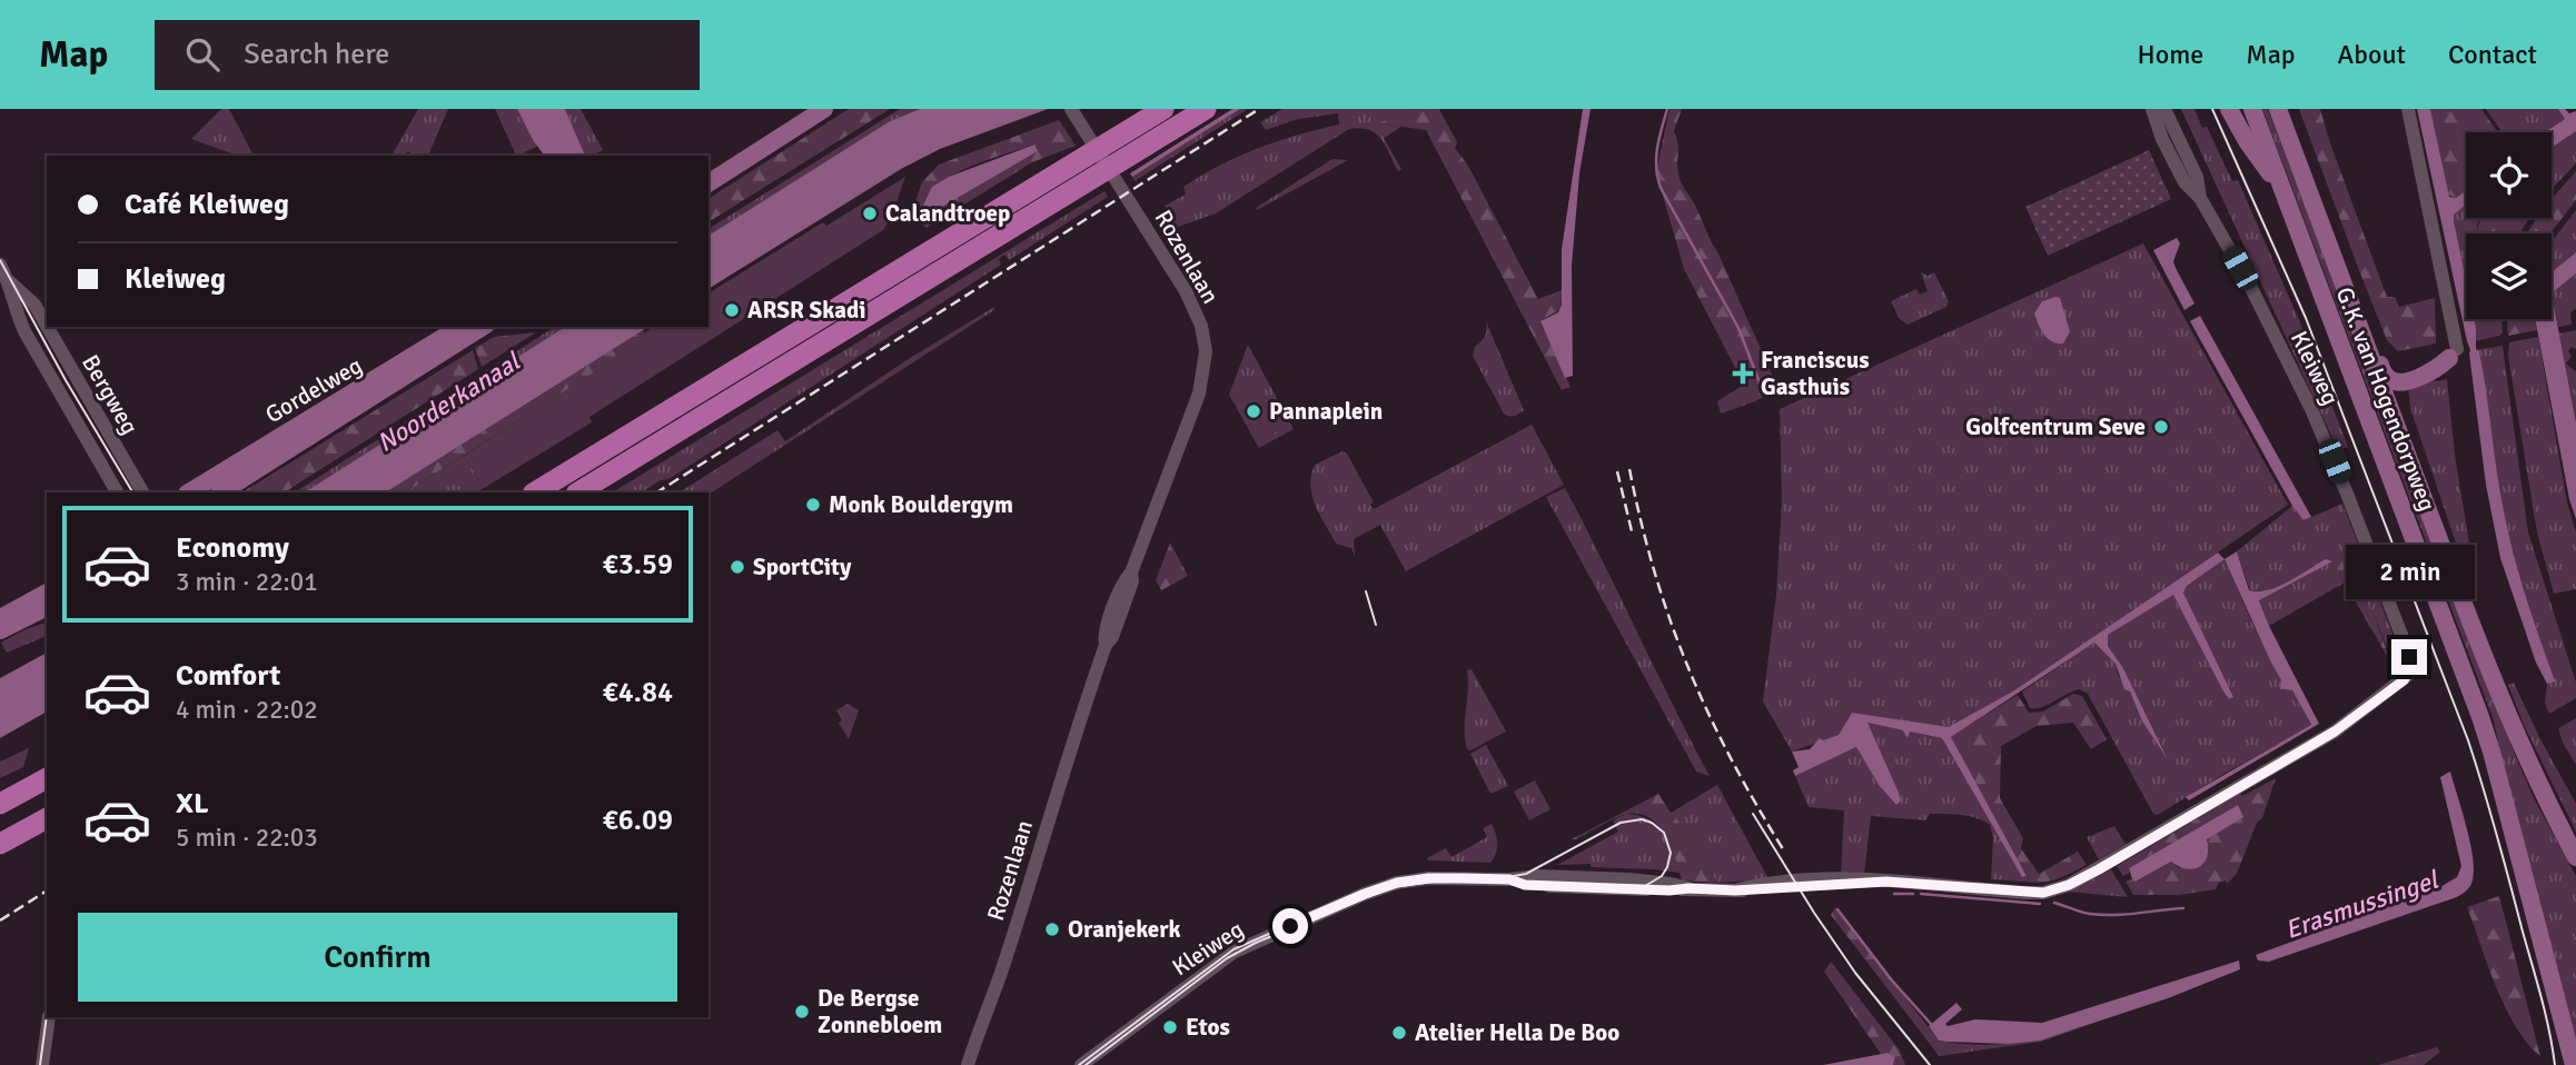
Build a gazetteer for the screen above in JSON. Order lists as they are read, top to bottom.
{
  "streets": {
    "main road": ["Gordelweg", "G.K. van Hogendorpweg"],
    "street": ["Rozenlaan", "Kleiweg", "Bergweg"]
  },
  "water": ["Noorderkanaal", "Erasmussingel"],
  "places": {
    "other": [
      "Calandtroep",
      "ARSR Skadi",
      "Pannaplein",
      "Golfcentrum Seve",
      "Monk Bouldergym",
      "SportCity",
      "Oranjekerk",
      "De Bergse Zonnebloem",
      "Etos",
      "Atelier Hella De Boo"
    ],
    "health": ["Franciscus Gasthuis"]
  },
  "page": {
    "header": "Map",
    "search": "Search here",
    "nav": [
      "Home",
      "Map",
      "About",
      "Contact"
    ],
    "banner": ["Café Kleiweg", "Kleiweg"],
    "list": [
      {
        "name": "Economy",
        "note": "3 min · 22:01",
        "value": "€3.59"
      },
      {
        "name": "Comfort",
        "note": "4 min · 22:02",
        "value": "€4.84"
      },
      {
        "name": "XL",
        "note": "5 min · 22:03",
        "value": "€6.09"
      }
    ],
    "bubble": "2 min",
    "buttons": "Confirm"
  }
}
